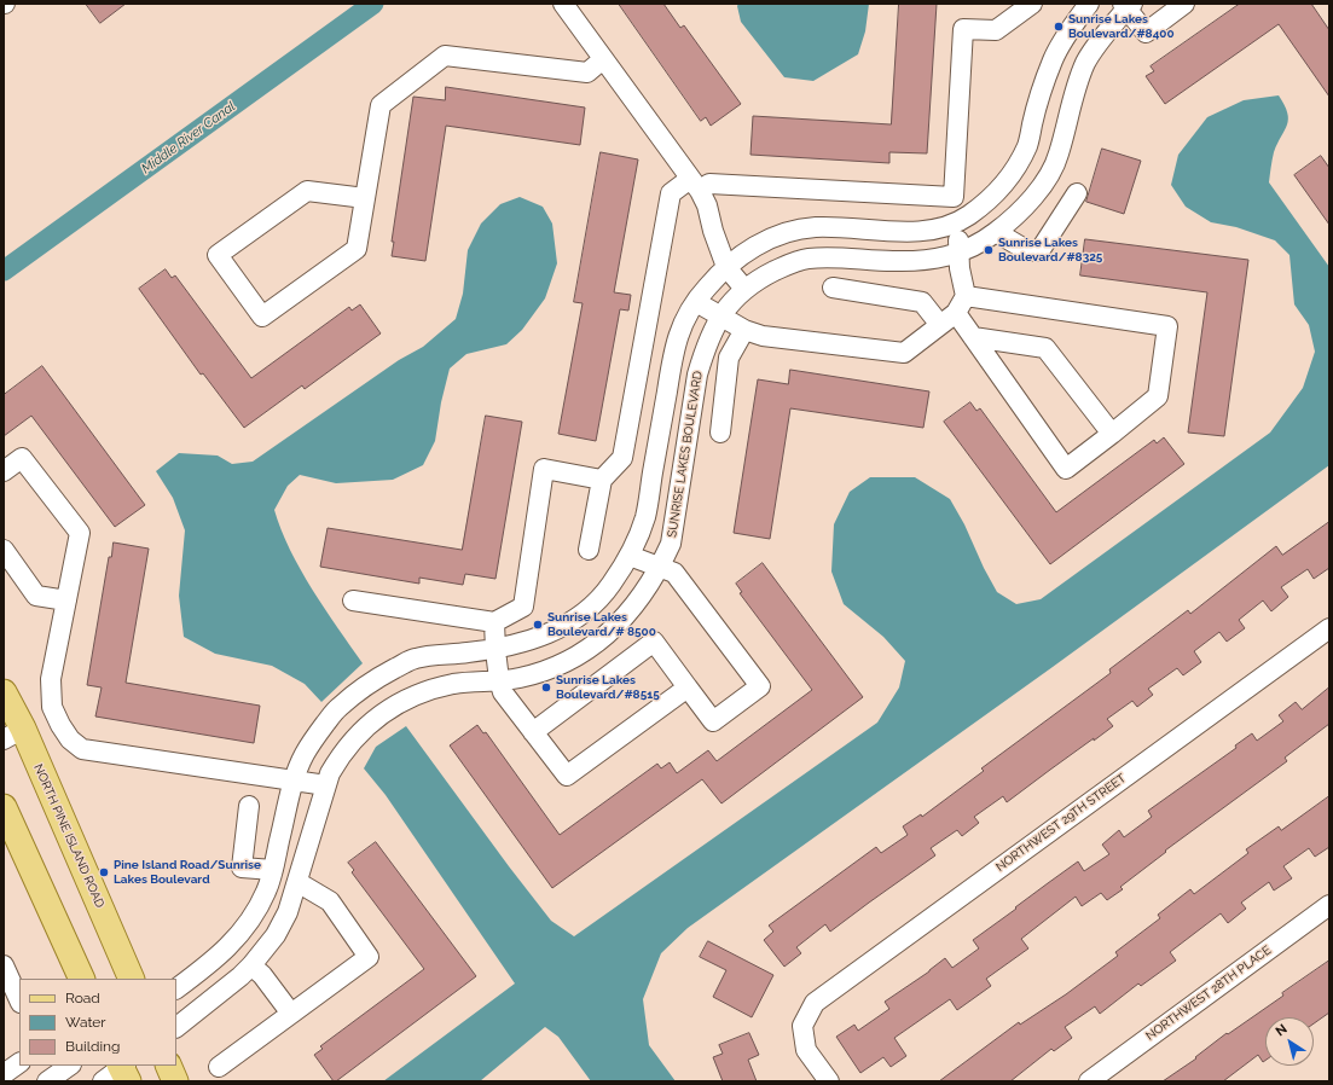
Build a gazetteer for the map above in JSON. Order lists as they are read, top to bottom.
{
  "streets": {
    "main road": ["NORTH PINE ISLAND ROAD"],
    "street": ["SUNRISE LAKES BOULEVARD", "NORTHWEST 29TH STREET", "NORTHWEST 28TH PLACE"]
  },
  "water": ["Middle River Canal"],
  "places": [
    "Sunrise Lakes Boulevard/#8400",
    "Sunrise Lakes Boulevard/#8325",
    "Sunrise Lakes Boulevard/# 8500",
    "Sunrise Lakes Boulevard/#8515",
    "Pine Island Road/Sunrise Lakes Boulevard"
  ],
  "legend": ["Road", "Water", "Building"],
  "north": "top left"
}
